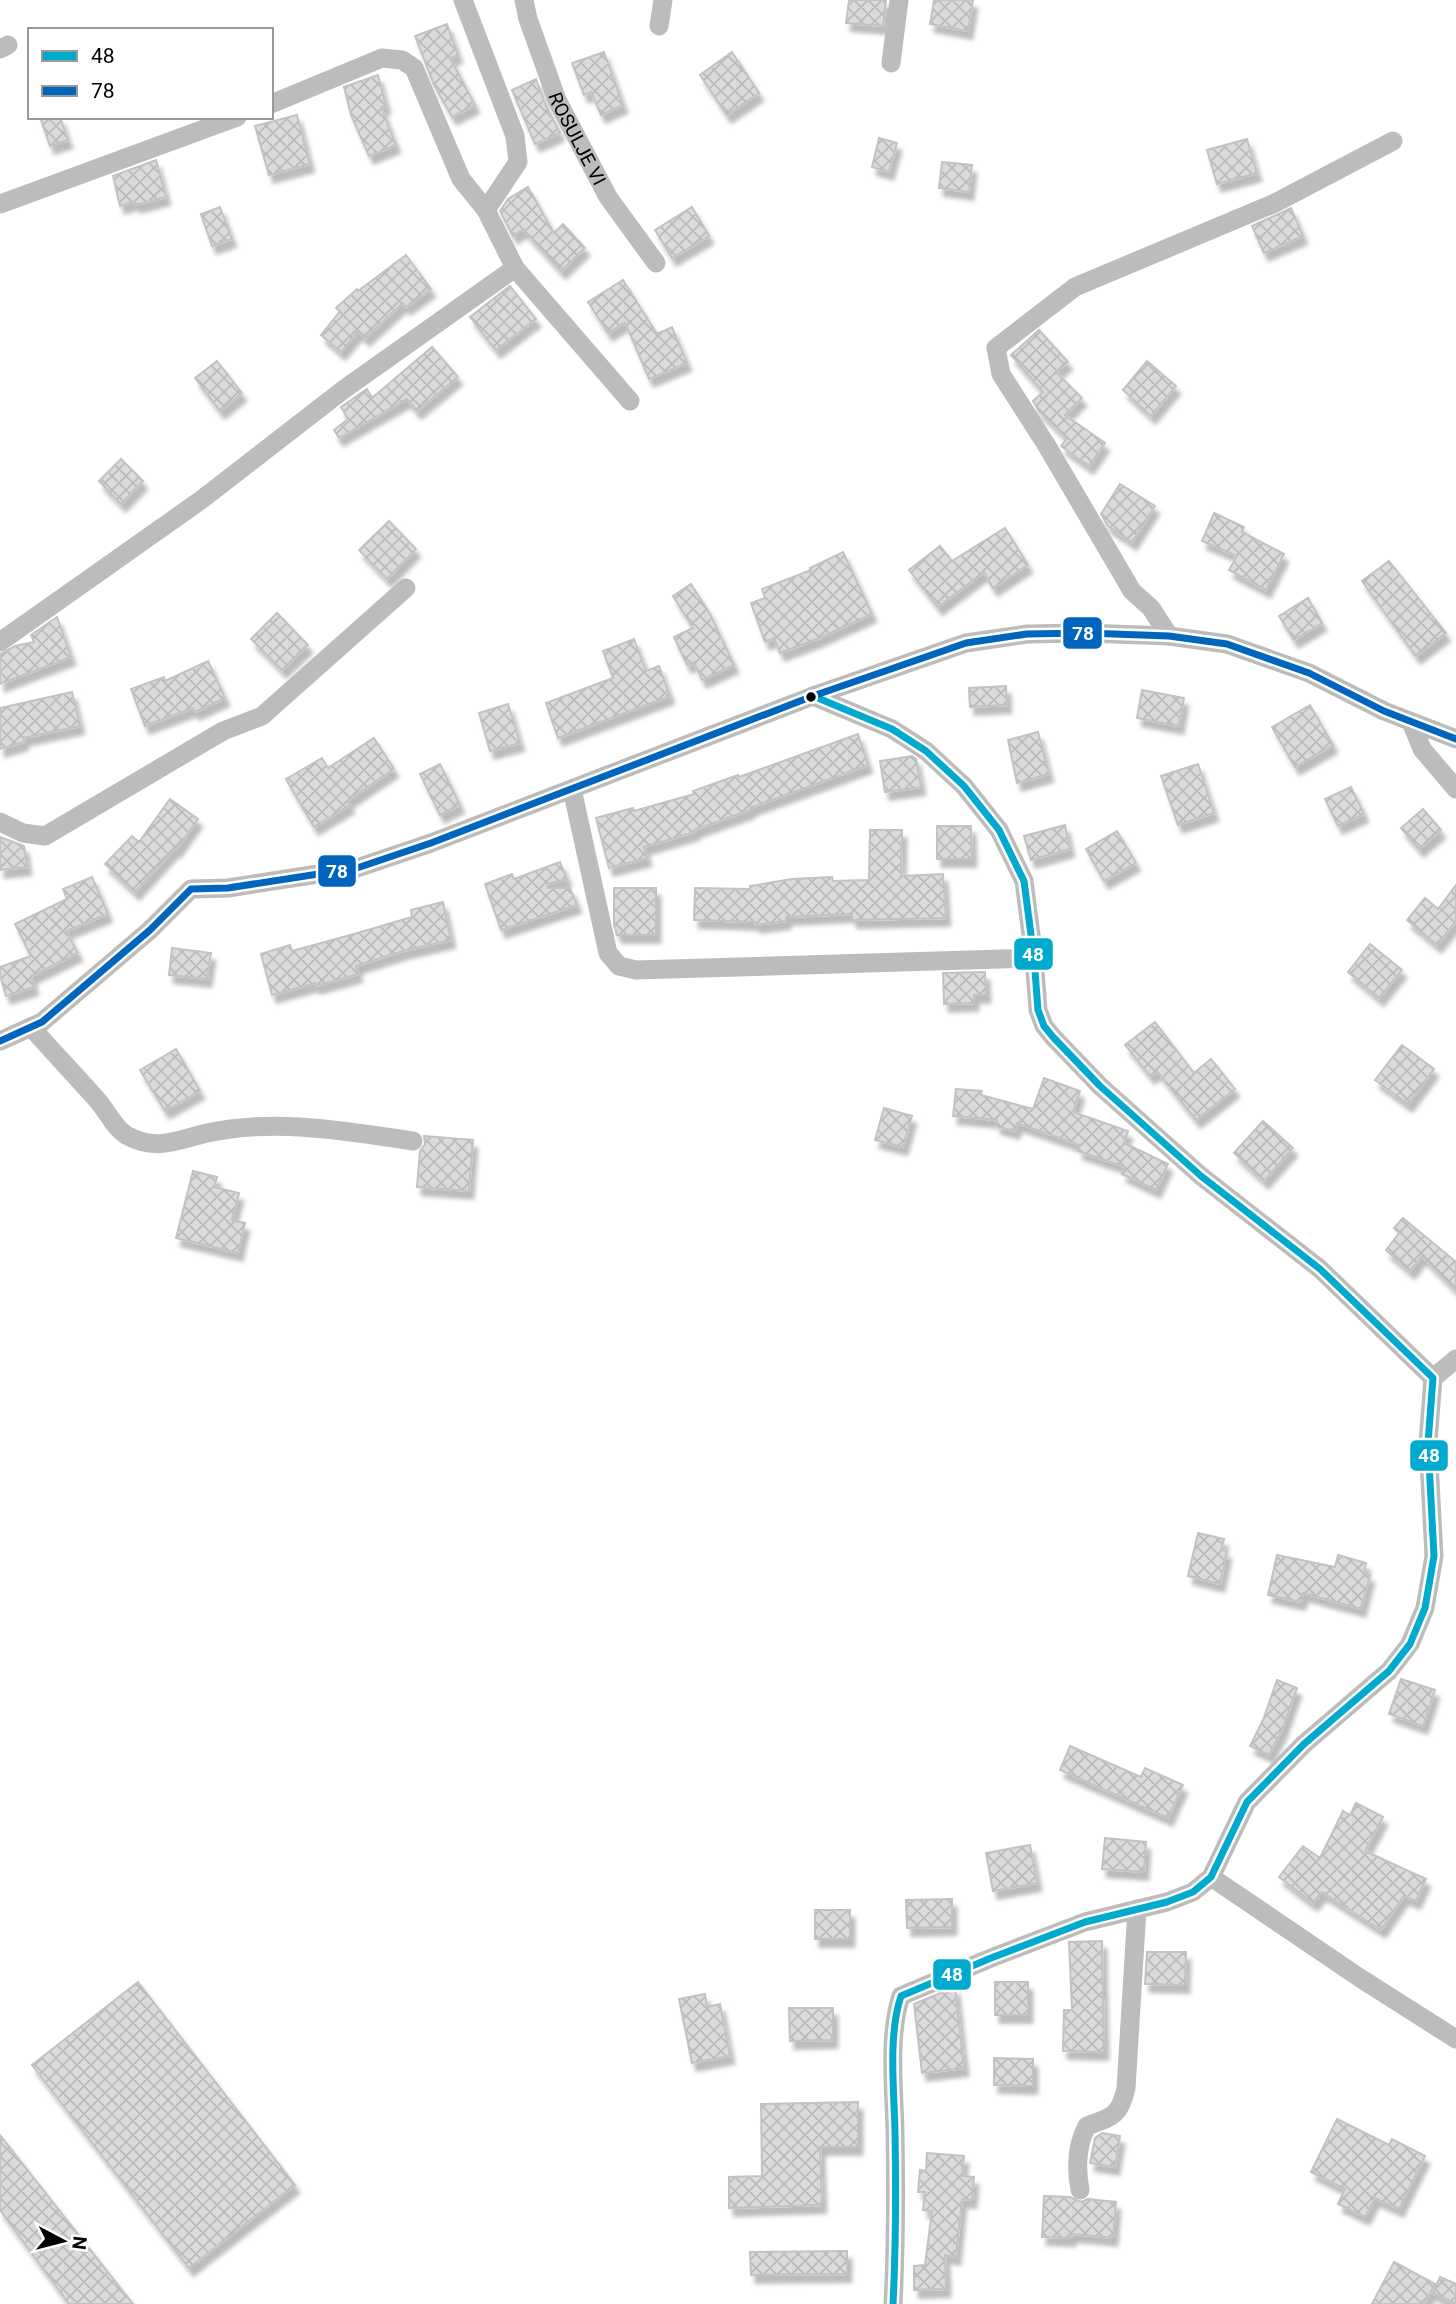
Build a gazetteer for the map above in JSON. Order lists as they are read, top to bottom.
{
  "streets": {
    "street": ["ROSULJE VI"]
  },
  "lines": ["transit line 78", "transit line 48"],
  "legend": ["48", "78"],
  "north": "right"
}
